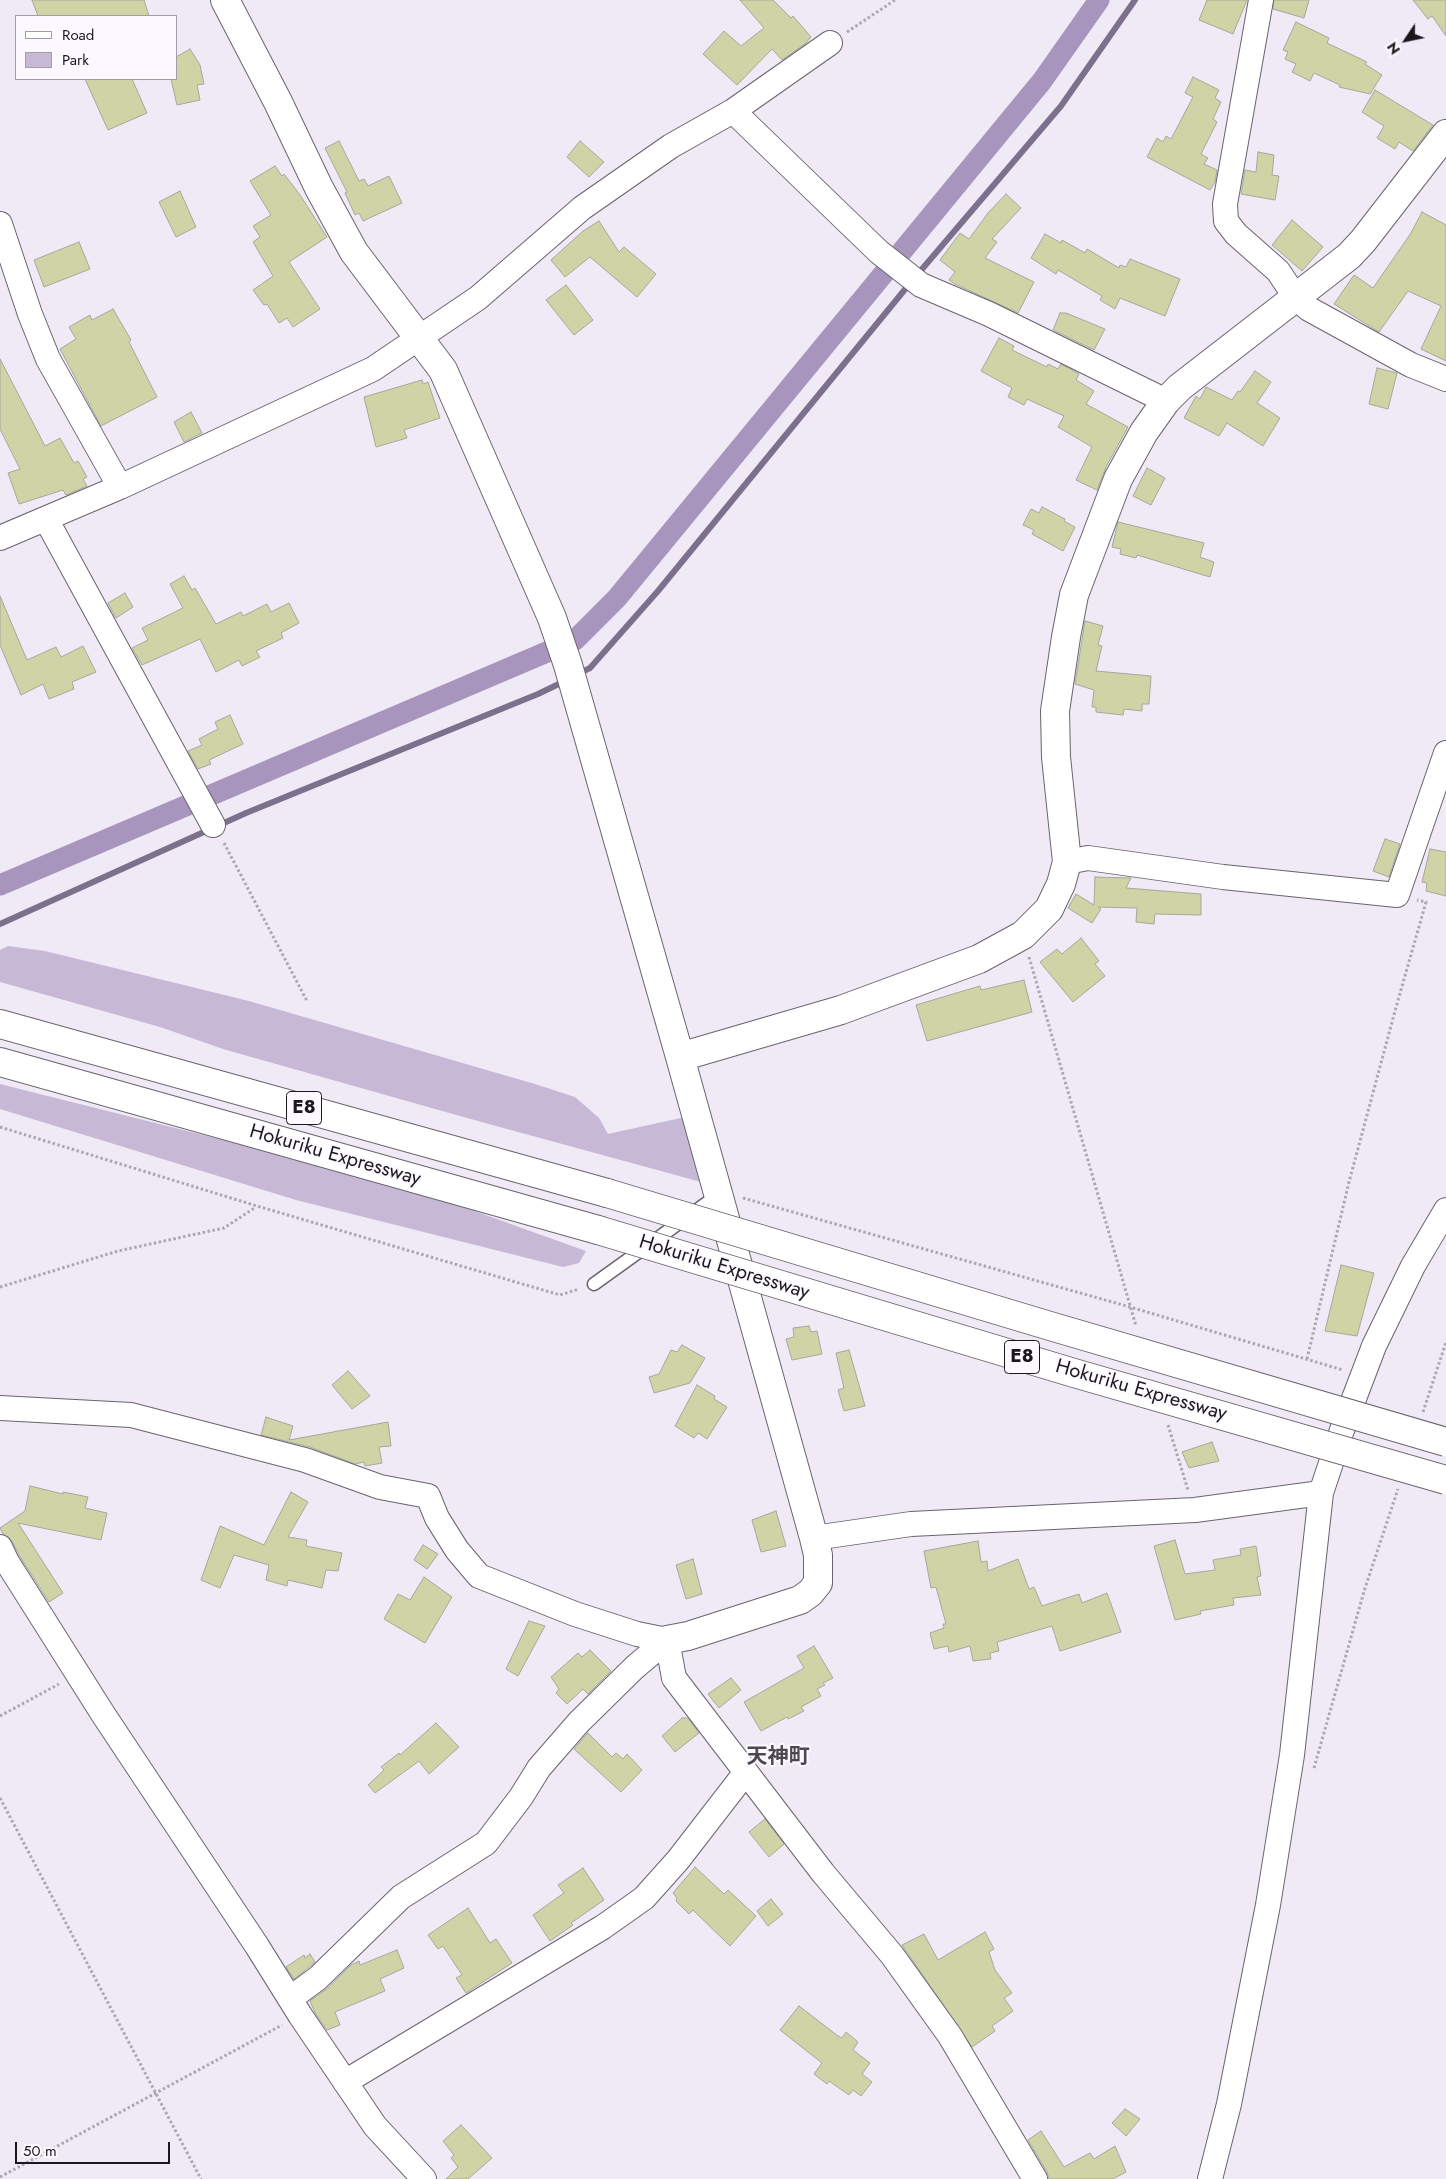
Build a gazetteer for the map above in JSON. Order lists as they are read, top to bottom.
{
  "streets": {
    "main road": ["E8", "Hokuriku Expressway"]
  },
  "districts": ["天神町"],
  "legend": ["Road", "Park"],
  "scale_bar": "50 m",
  "north": "bottom left"
}
